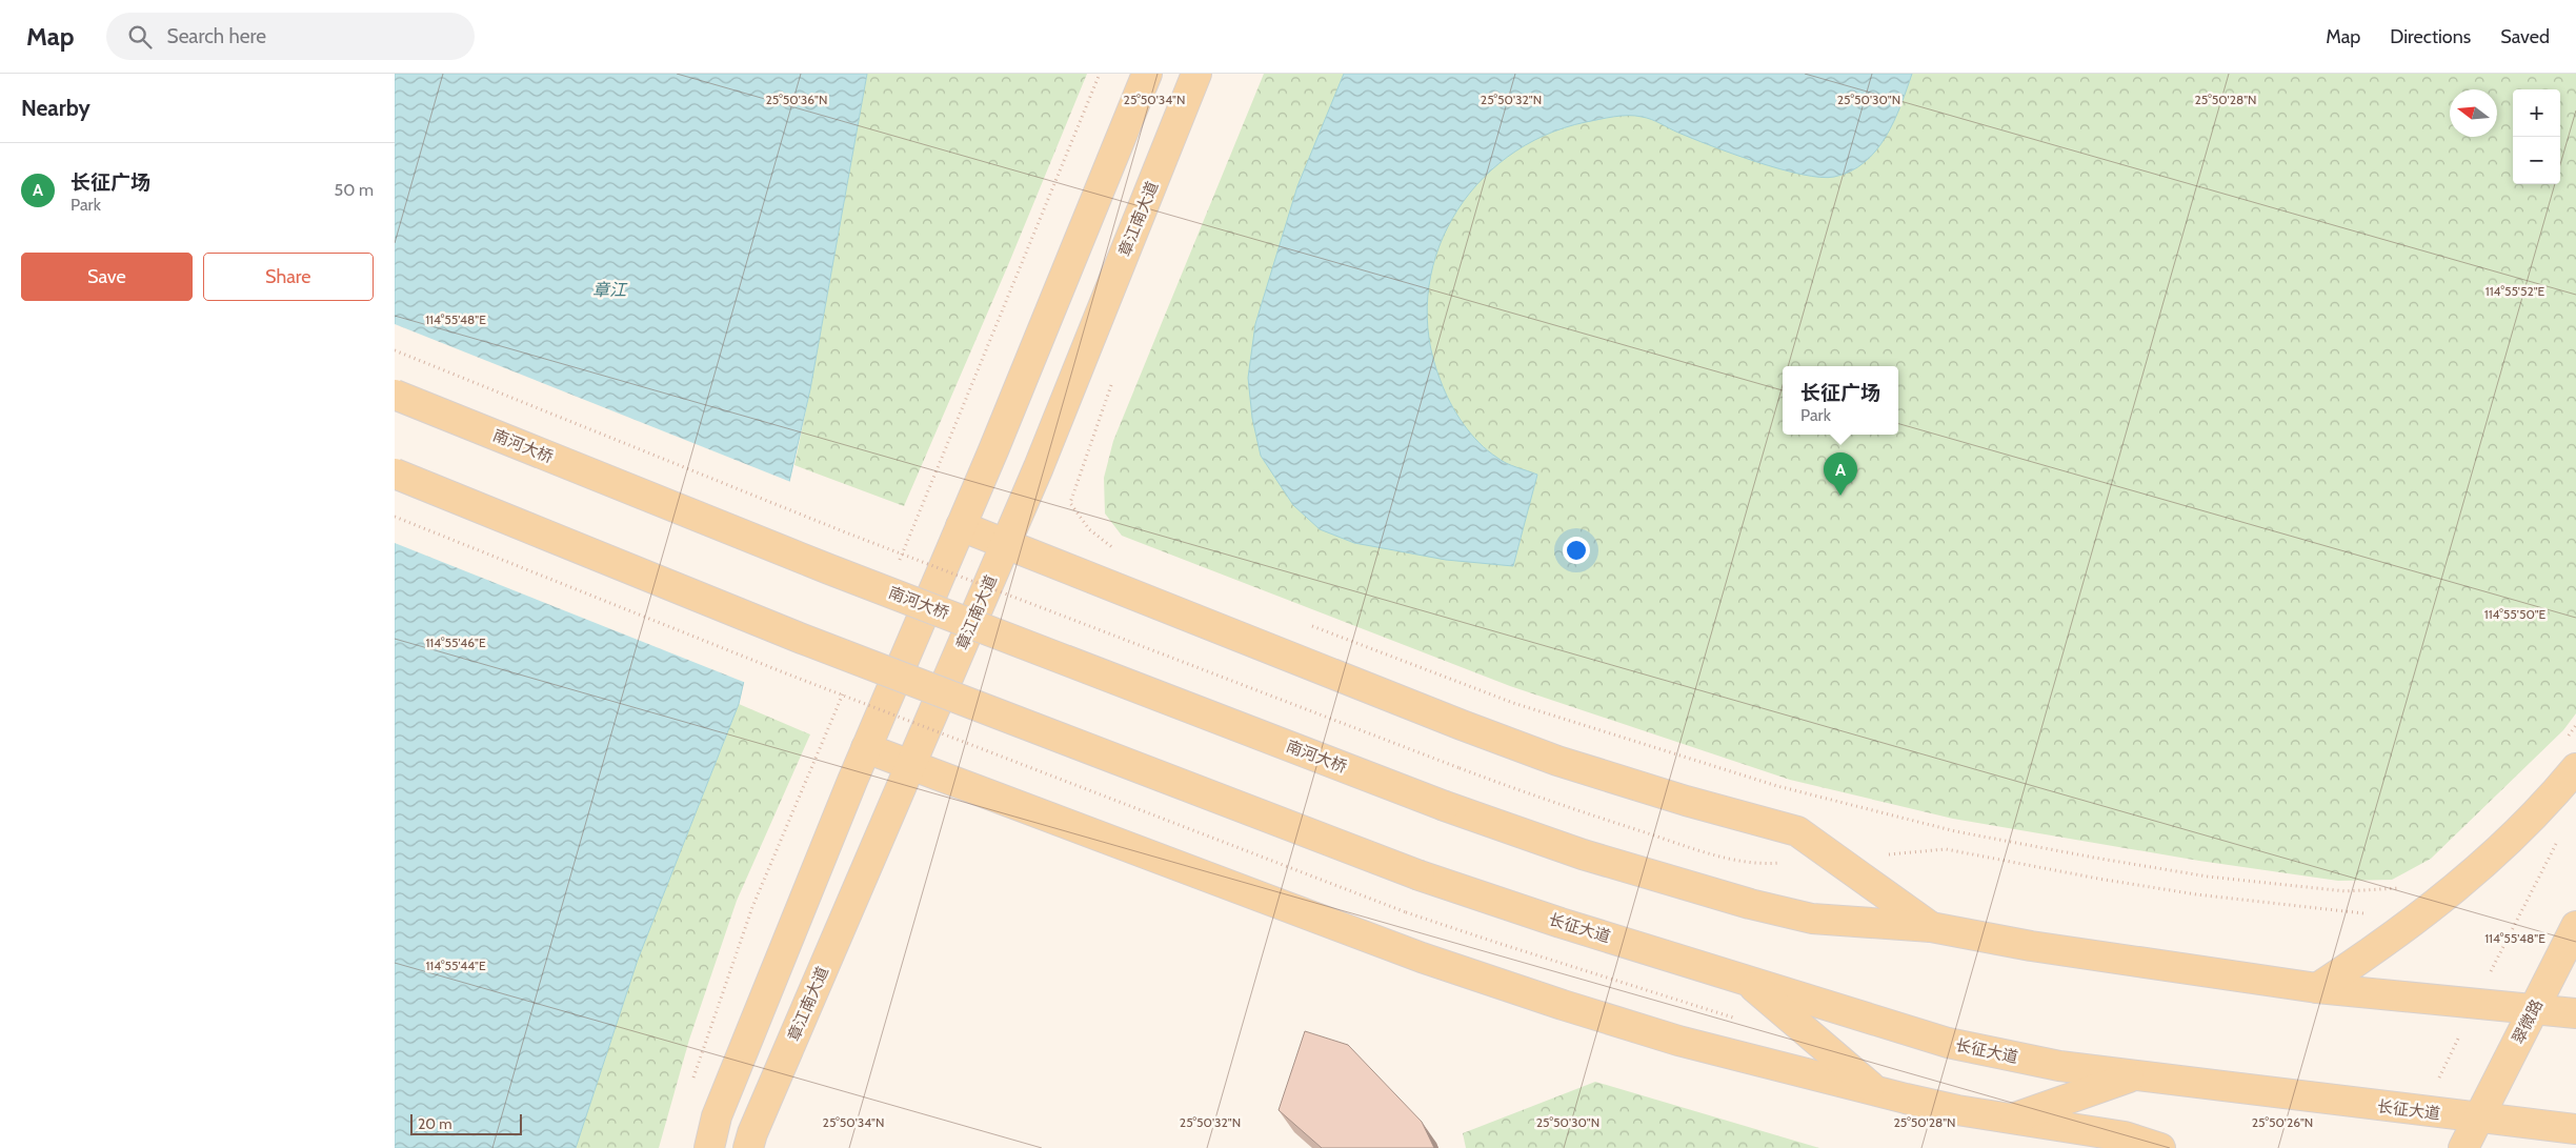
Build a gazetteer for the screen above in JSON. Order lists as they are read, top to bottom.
{
  "streets": {
    "main road": [
      "章江南大道",
      "南河大桥",
      "长征大道",
      "翠微路"
    ]
  },
  "crossings": [
    ["长征大道", "翠微路"]
  ],
  "water": ["章江"],
  "scale_bar": "20 m",
  "north": "left",
  "page": {
    "header": "Map",
    "search": "Search here",
    "nav": ["Map", "Directions", "Saved"],
    "heading": "Nearby",
    "map_buttons": ["+", "−"],
    "list": [
      {
        "mark": "A",
        "name": "长征广场",
        "note": "Park",
        "value": "50 m"
      }
    ],
    "buttons": ["Save", "Share"],
    "popup": ["长征广场", "Park"],
    "pins": "A",
    "scale": "20 m"
  },
  "coordinates": [
    "25°50'36\"N",
    "25°50'34\"N",
    "25°50'32\"N",
    "25°50'30\"N",
    "25°50'28\"N",
    "114°55'52\"E",
    "114°55'48\"E",
    "114°55'50\"E",
    "114°55'46\"E",
    "114°55'44\"E",
    "25°50'26\"N"
  ]
}
